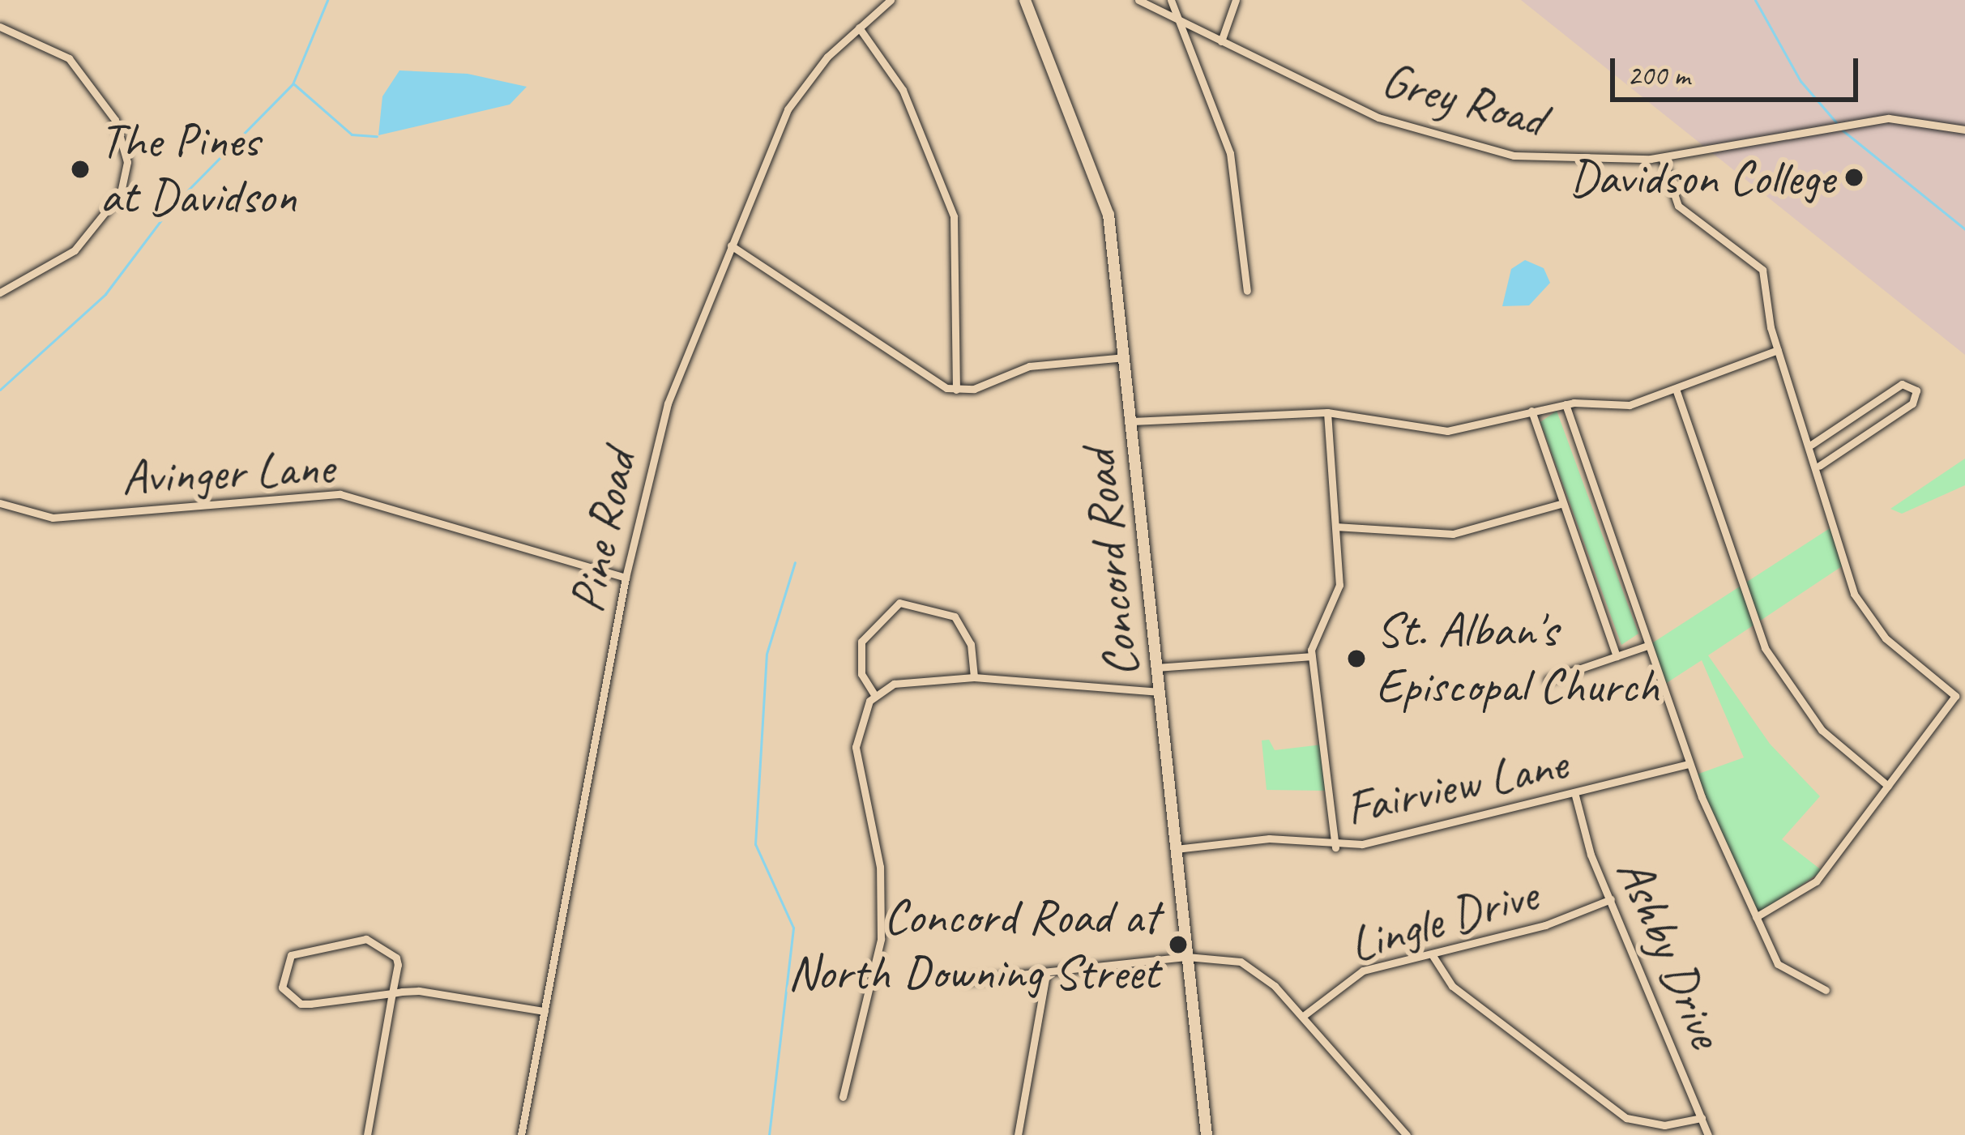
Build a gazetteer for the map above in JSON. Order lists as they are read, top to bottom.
{
  "streets": {
    "main road": ["Concord Road"],
    "street": [
      "Grey Road",
      "Avinger Lane",
      "Pine Road",
      "Fairview Lane",
      "Lingle Drive",
      "Ashby Drive"
    ]
  },
  "crossings": [
    ["Avinger Lane", "Pine Road"],
    ["Concord Road", "Fairview Lane"],
    ["Fairview Lane", "Ashby Drive"],
    ["Lingle Drive", "Ashby Drive"]
  ],
  "places": [
    "The Pines at Davidson",
    "Davidson College",
    "St. Alban's Episcopal Church",
    "Concord Road at North Downing Street"
  ],
  "scale_bar": "200 m"
}
